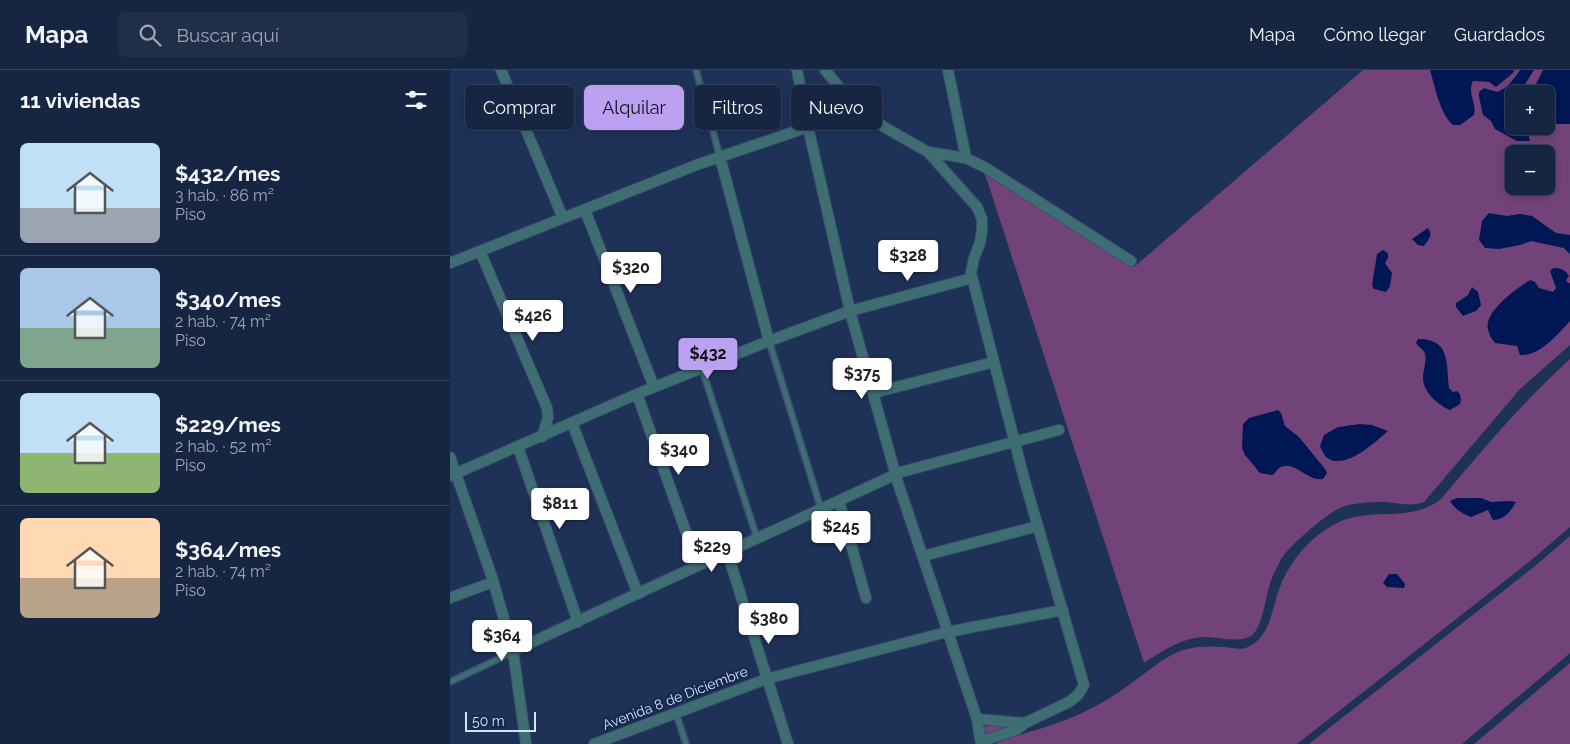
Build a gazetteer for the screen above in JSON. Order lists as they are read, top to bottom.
{
  "streets": {
    "street": ["Avenida 8 de Diciembre"]
  },
  "scale_bar": "50 m",
  "page": {
    "header": "Mapa",
    "search": "Buscar aquí",
    "nav": ["Mapa", "Cómo llegar", "Guardados"],
    "heading": "11 viviendas",
    "map_buttons": ["+", "−"],
    "chip": [
      "Comprar",
      "Alquilar",
      "Filtros",
      "Nuevo"
    ],
    "list": [
      {
        "name": "$432/mes",
        "note": "3 hab. · 86 m² · Piso"
      },
      {
        "name": "$340/mes",
        "note": "2 hab. · 74 m² · Piso"
      },
      {
        "name": "$229/mes",
        "note": "2 hab. · 52 m² · Piso"
      },
      {
        "name": "$364/mes",
        "note": "2 hab. · 74 m² · Piso"
      }
    ],
    "price": [
      "$328",
      "$320",
      "$426",
      "$432",
      "$375",
      "$340",
      "$811",
      "$245",
      "$229",
      "$380",
      "$364"
    ],
    "scale": "50 m"
  }
}
